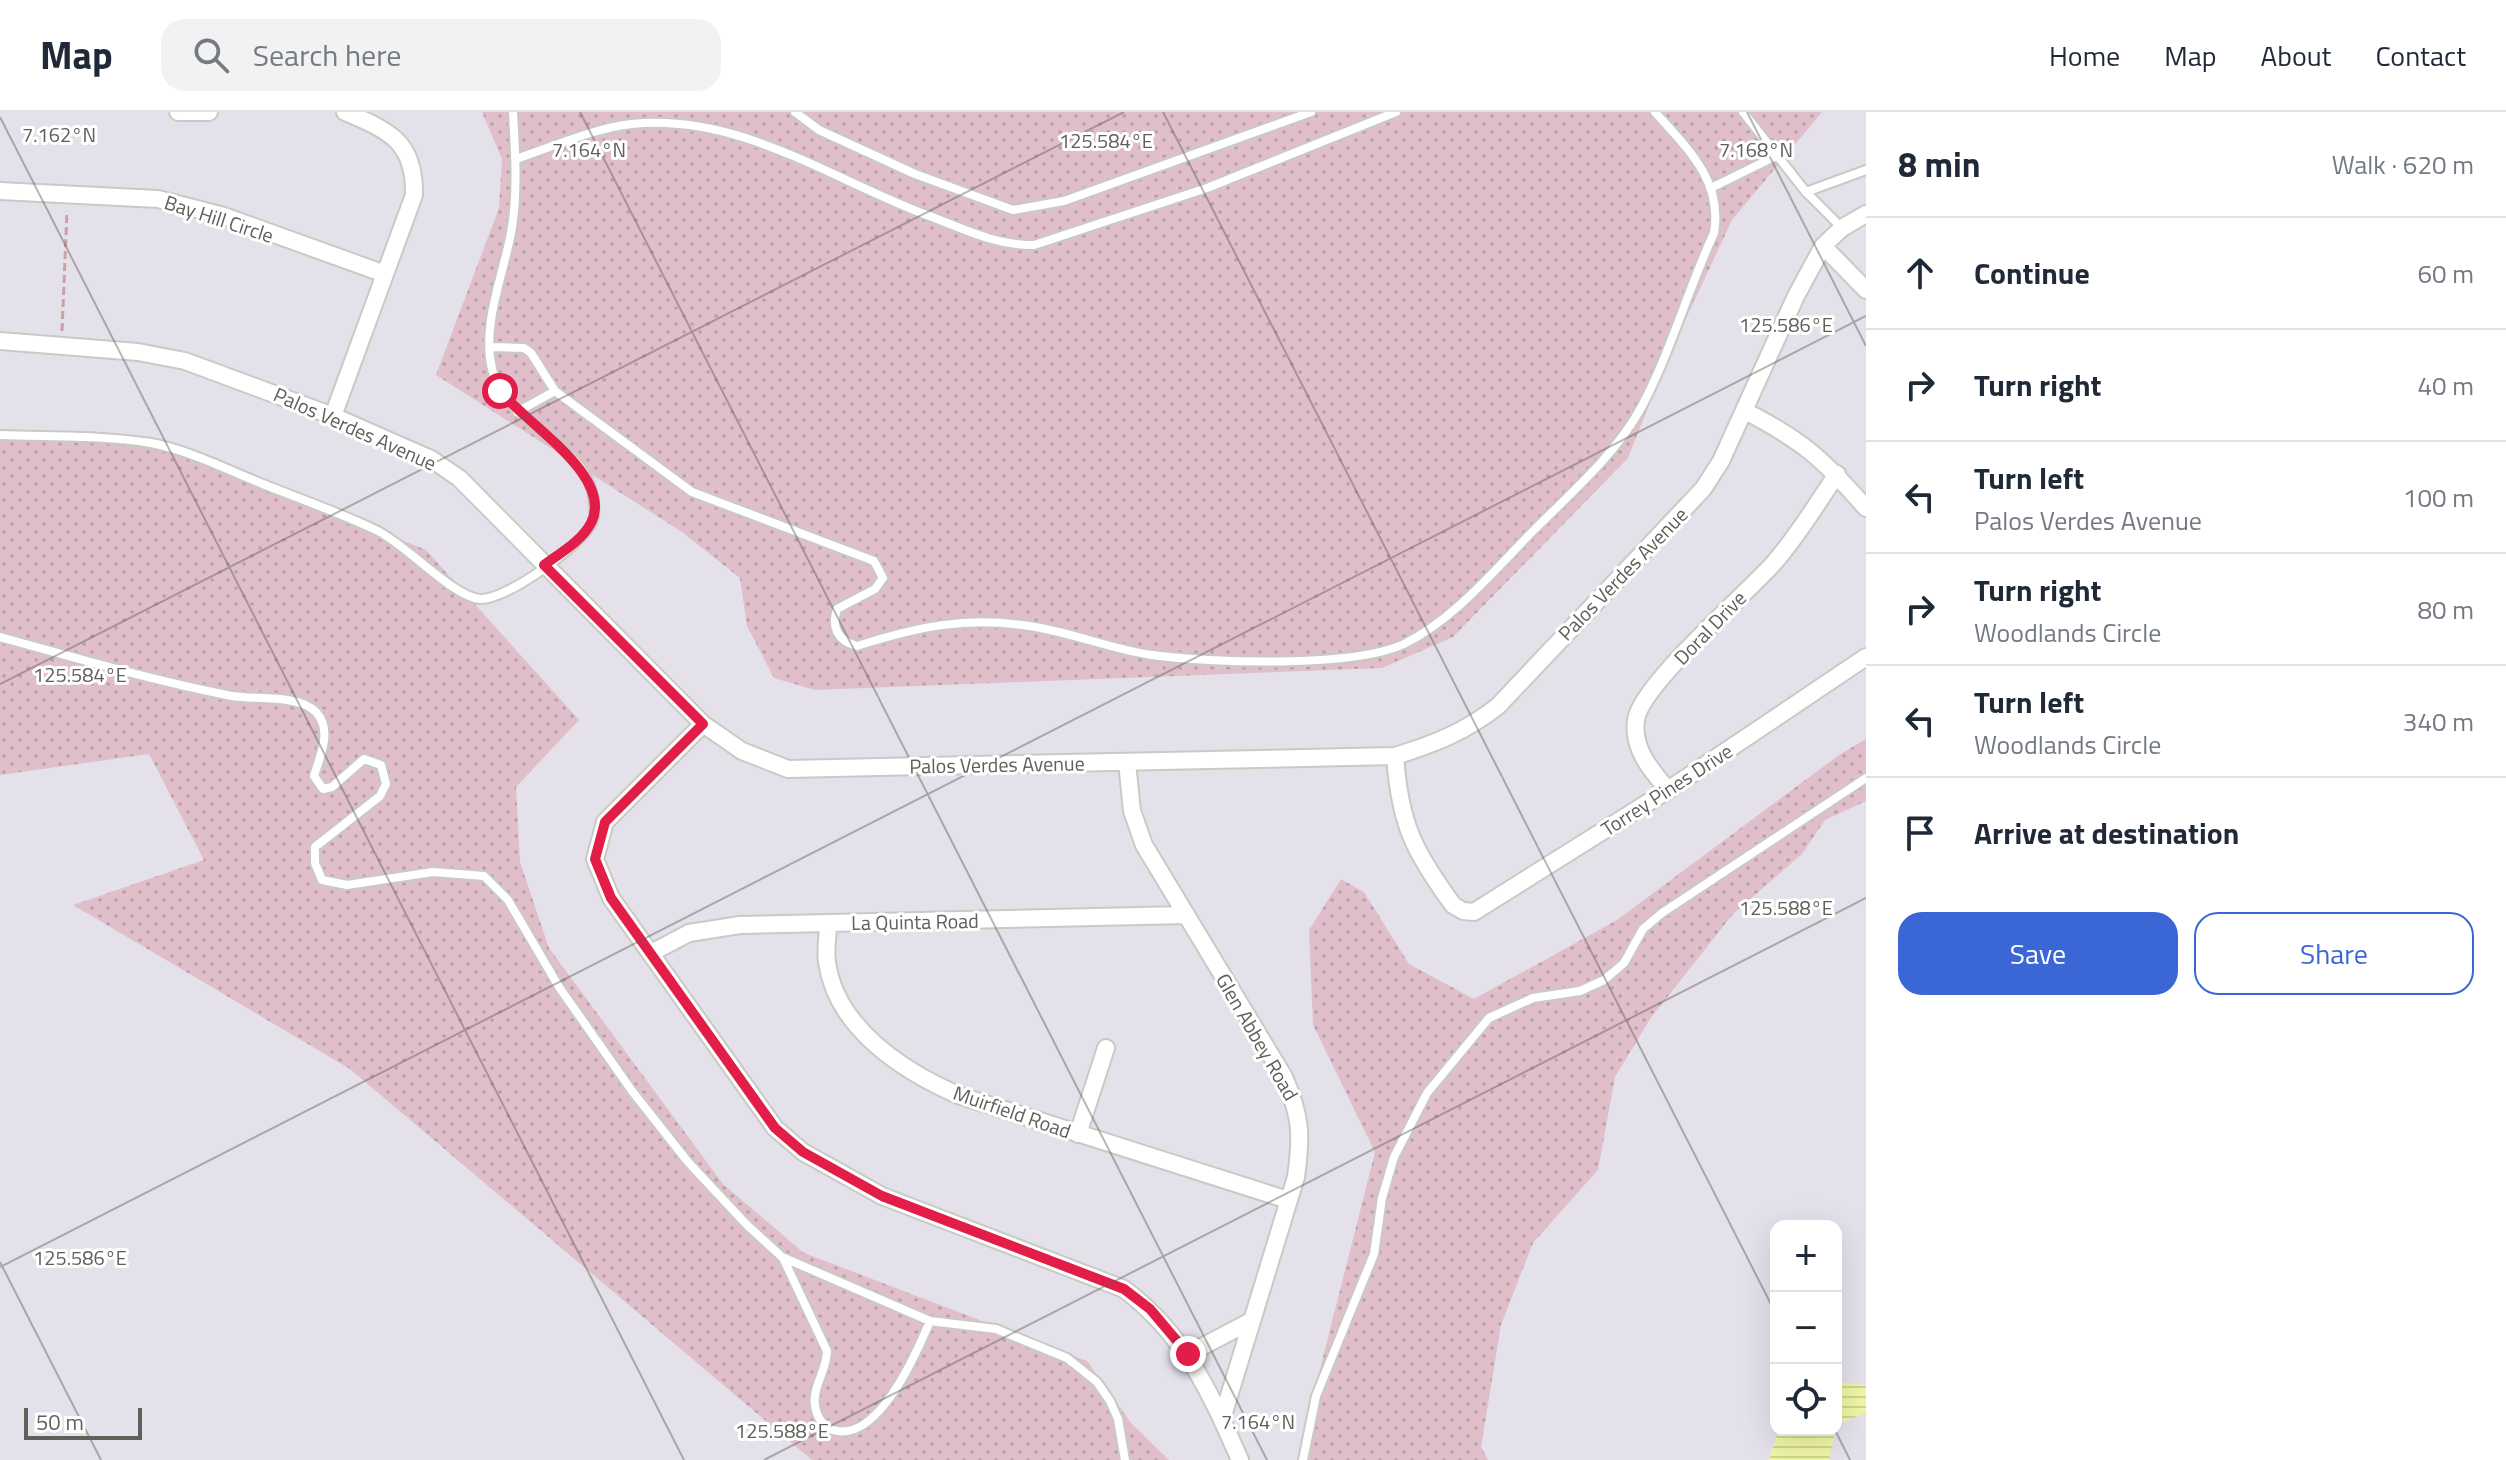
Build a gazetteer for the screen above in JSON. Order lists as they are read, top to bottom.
{
  "streets": {
    "street": [
      "Bay Hill Circle",
      "Palos Verdes Avenue",
      "Doral Drive",
      "Torrey Pines Drive",
      "La Quinta Road",
      "Glen Abbey Road",
      "Muirfield Road"
    ]
  },
  "crossings": [
    ["Palos Verdes Avenue", "Torrey Pines Drive"],
    ["Palos Verdes Avenue", "Glen Abbey Road"],
    ["Doral Drive", "Torrey Pines Drive"],
    ["La Quinta Road", "Glen Abbey Road"],
    ["La Quinta Road", "Muirfield Road"],
    ["Glen Abbey Road", "Muirfield Road"]
  ],
  "scale_bar": "50 m",
  "page": {
    "header": "Map",
    "search": "Search here",
    "nav": [
      "Home",
      "Map",
      "About",
      "Contact"
    ],
    "heading": ["8 min", "Walk · 620 m"],
    "list": [
      ["Continue", "60 m"],
      ["Turn right", "40 m"],
      ["Turn left", "Palos Verdes Avenue", "100 m"],
      ["Turn right", "Woodlands Circle", "80 m"],
      ["Turn left", "Woodlands Circle", "340 m"],
      "Arrive at destination"
    ],
    "buttons": ["Save", "Share"],
    "map_buttons": ["+", "−"],
    "scale": "50 m"
  },
  "coordinates": [
    "7.162°N",
    "125.584°E",
    "7.164°N",
    "7.168°N",
    "125.586°E",
    "125.588°E"
  ]
}
